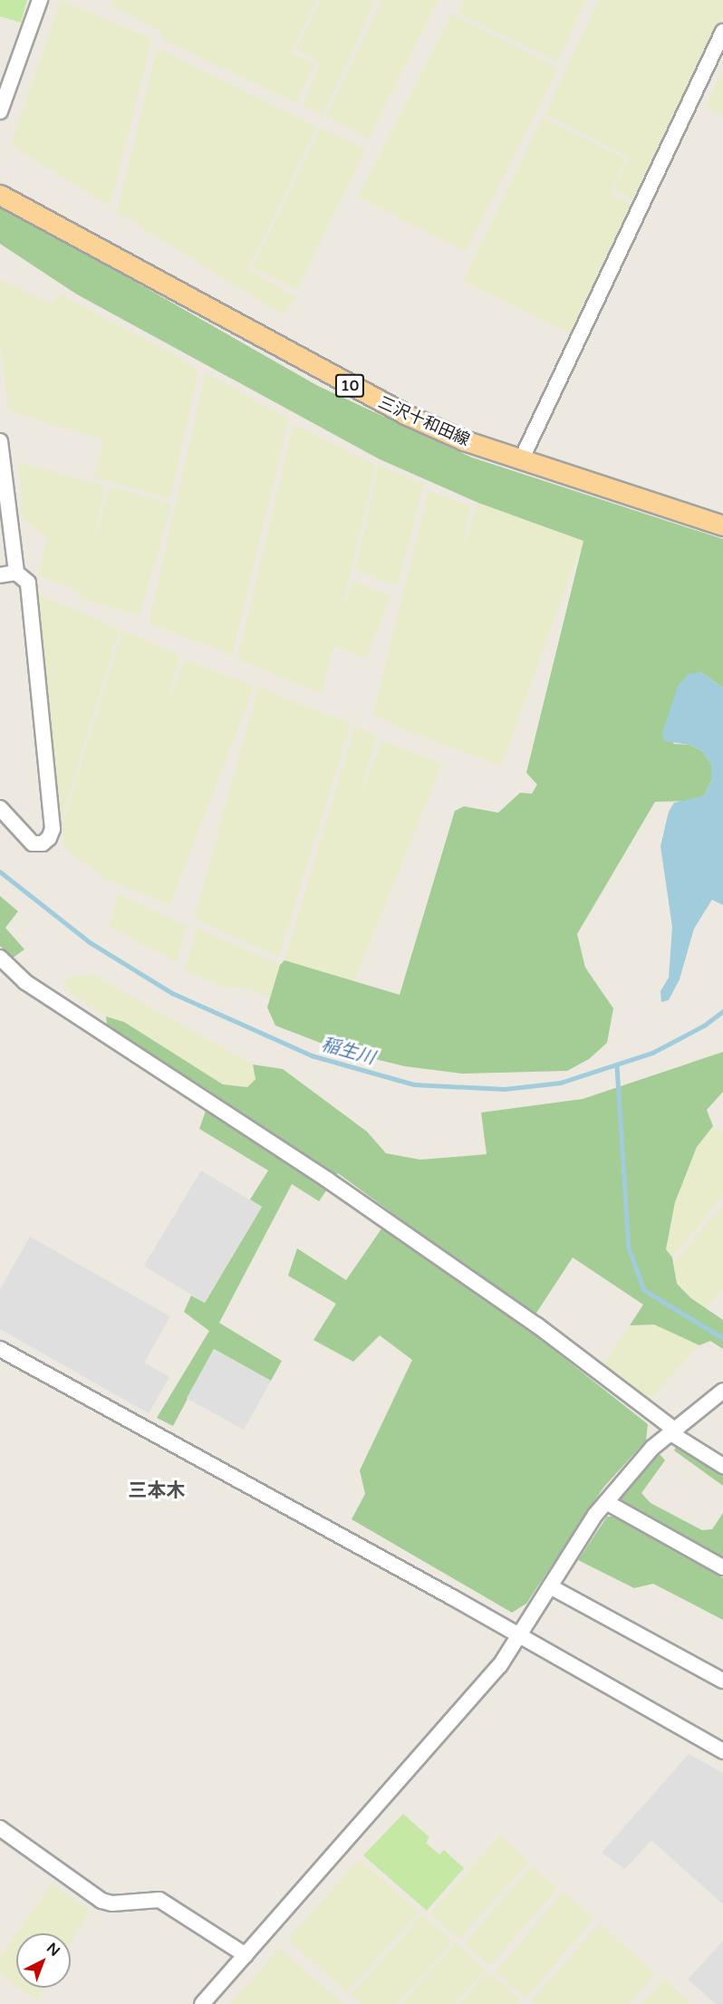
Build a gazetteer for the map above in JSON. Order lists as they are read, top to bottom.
{
  "streets": {
    "main road": ["10", "三沢十和田線"]
  },
  "districts": ["三本木"],
  "water": ["稲生川"],
  "north": "top right"
}
